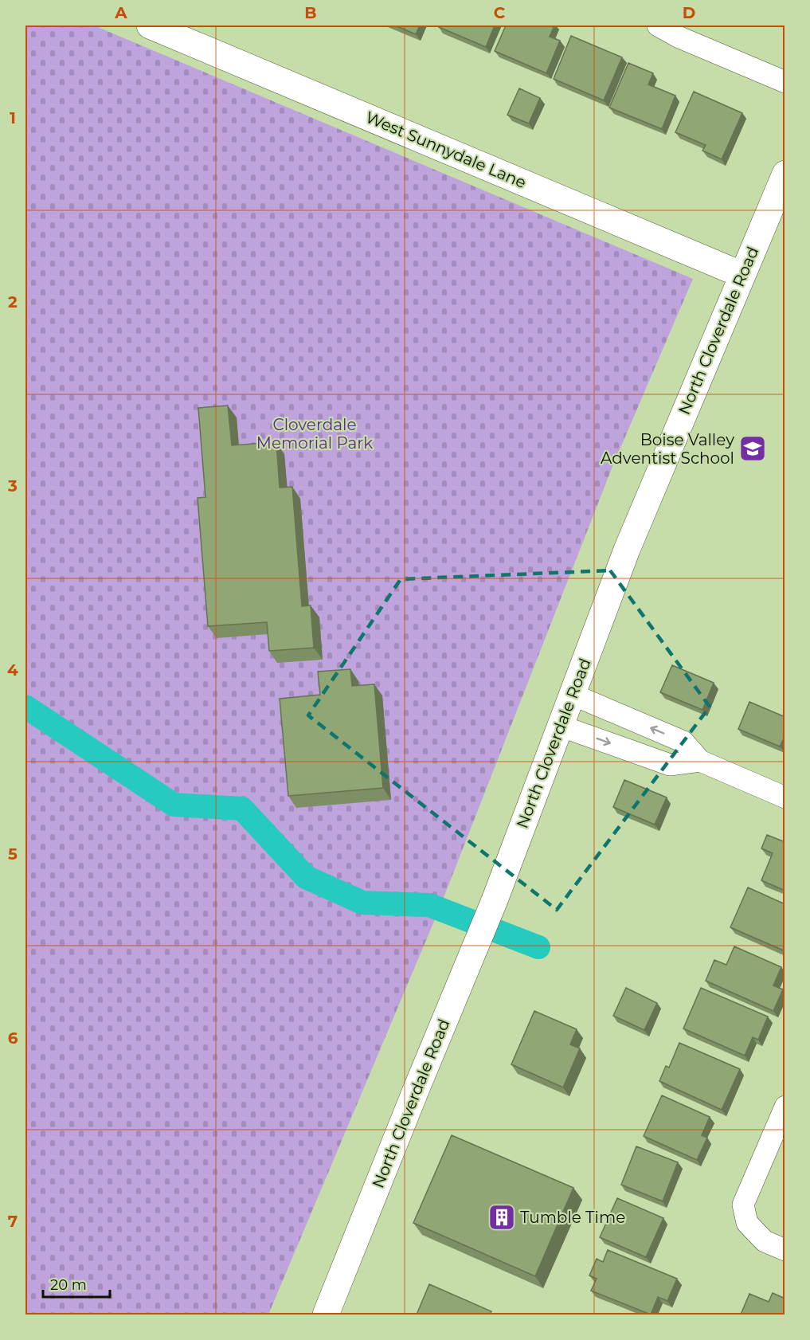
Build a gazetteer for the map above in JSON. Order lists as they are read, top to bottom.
{
  "streets": {
    "main road": ["West Sunnydale Lane", "North Cloverdale Road"]
  },
  "crossings": [
    ["West Sunnydale Lane", "North Cloverdale Road"]
  ],
  "parks": ["Cloverdale Memorial Park"],
  "places": {
    "school or university": ["Boise Valley Adventist School"],
    "building": ["Tumble Time"]
  },
  "scale_bar": "20 m",
  "grid": {
    "columns": [
      "A",
      "B",
      "C",
      "D"
    ],
    "rows": [
      "1",
      "2",
      "3",
      "4",
      "5",
      "6",
      "7"
    ]
  }
}
